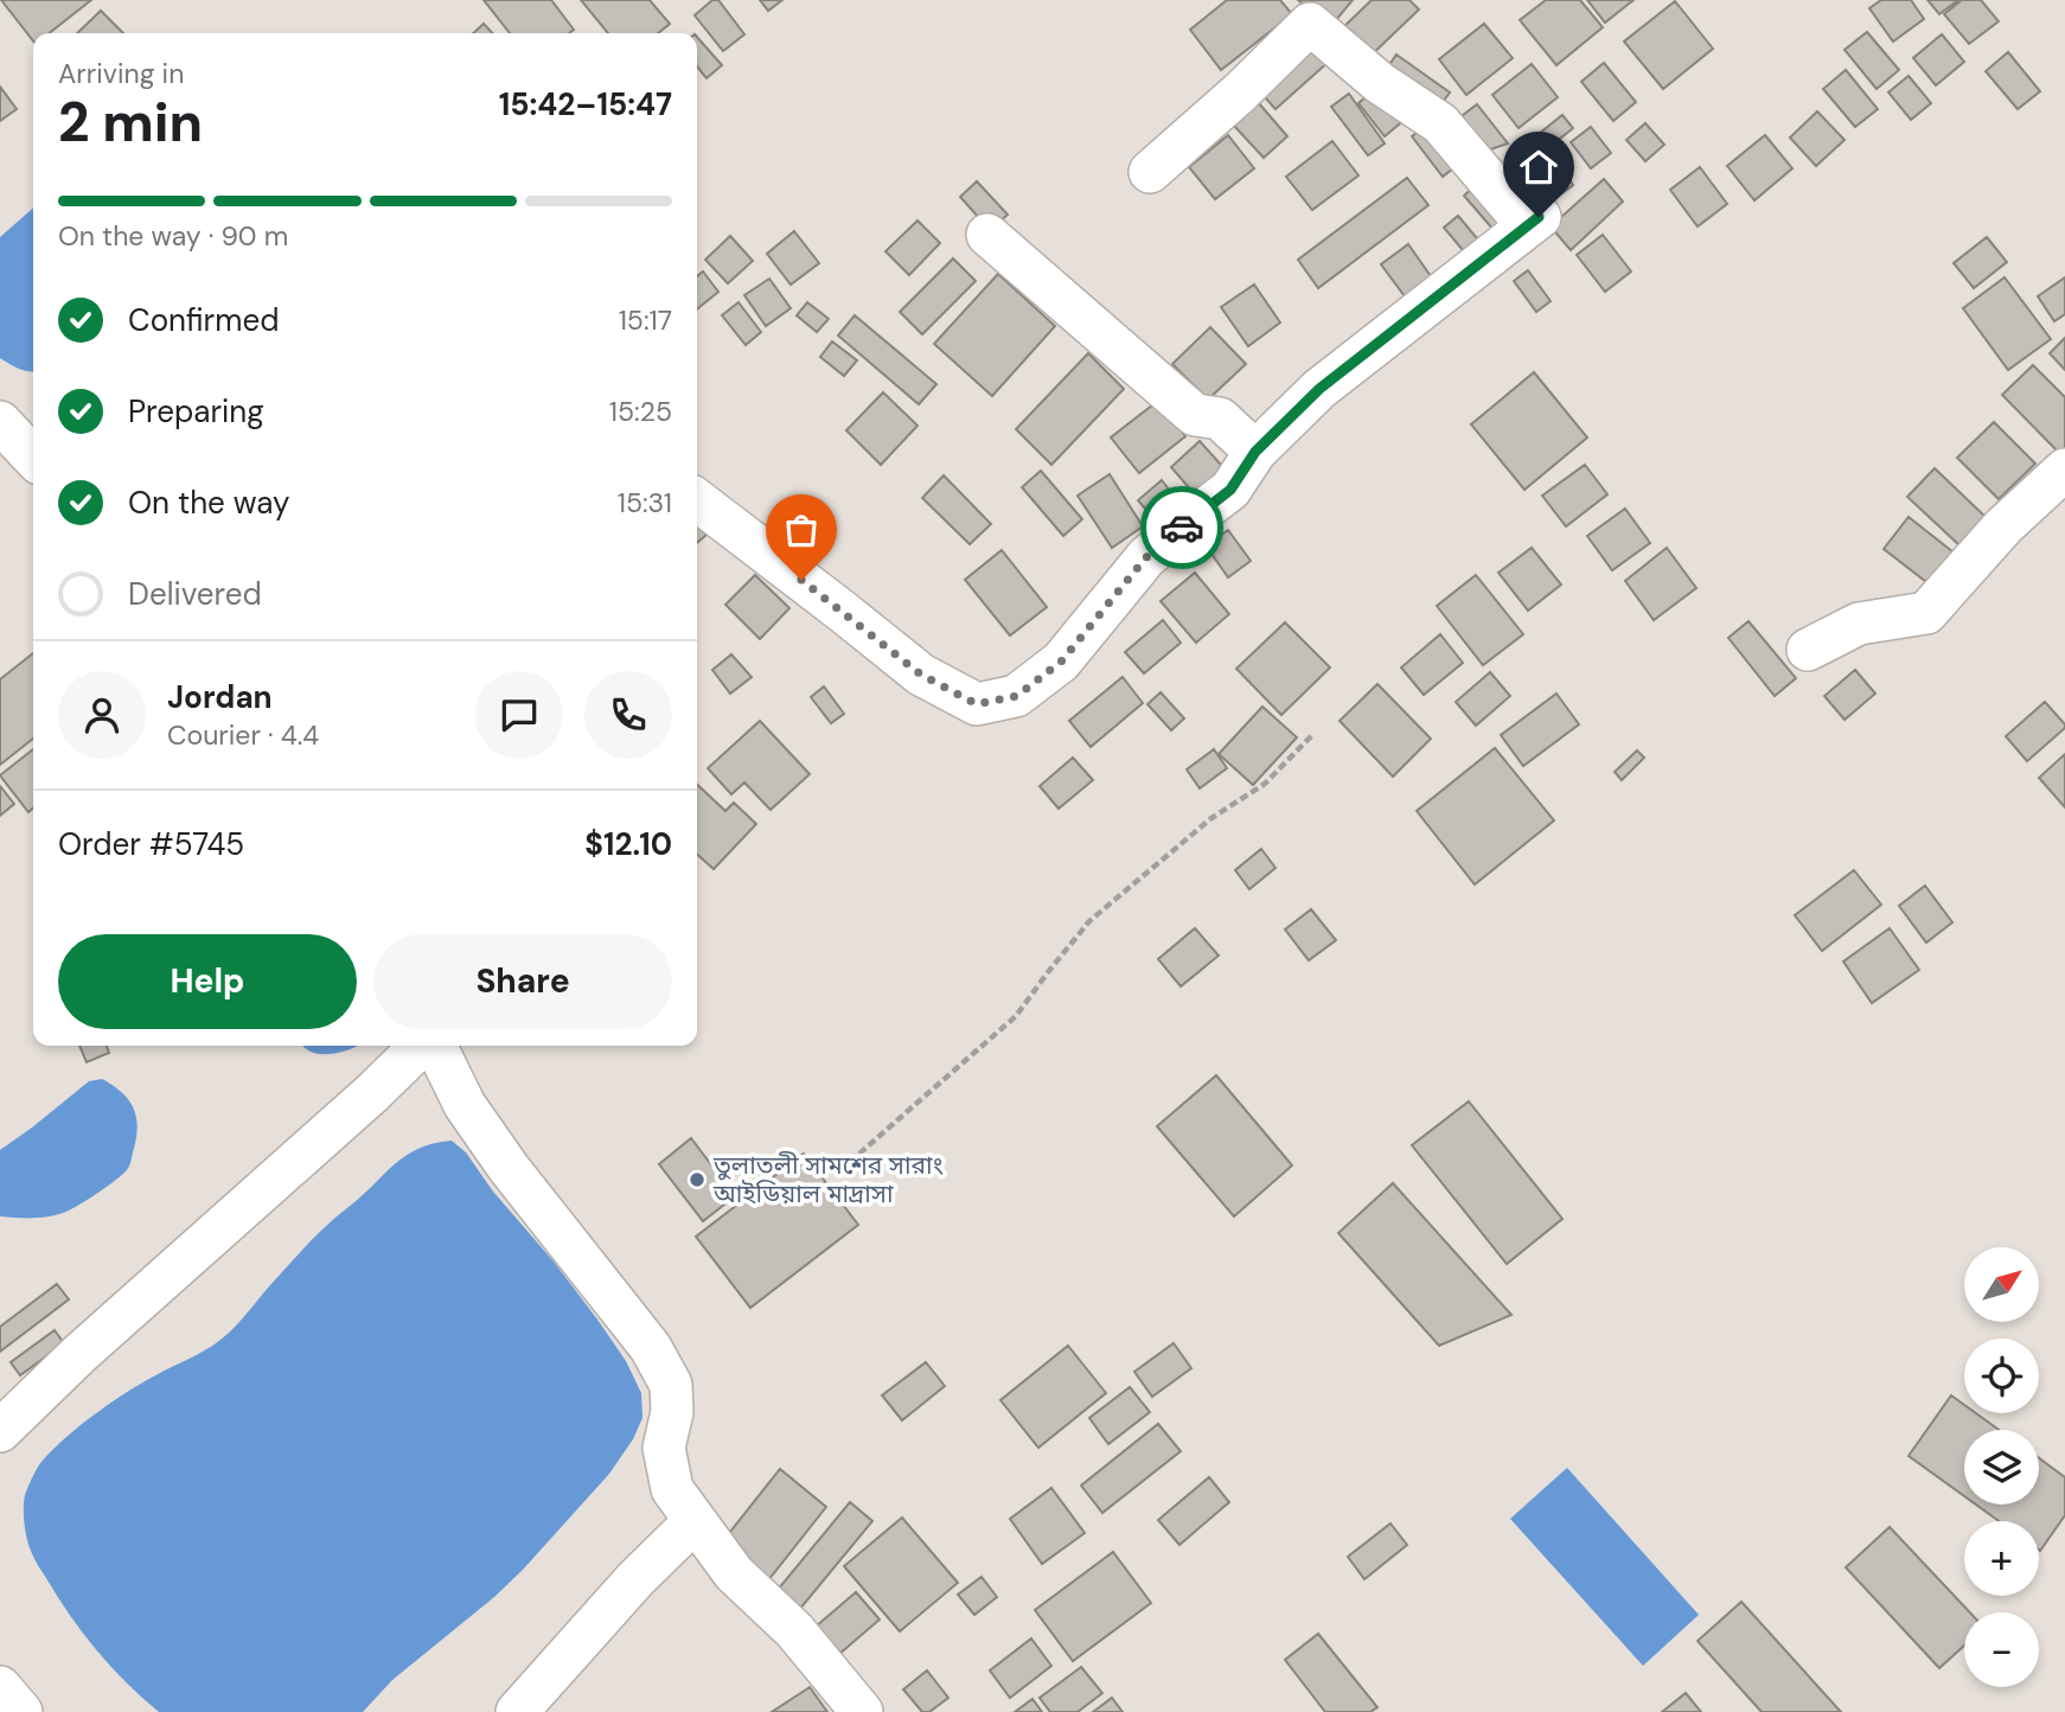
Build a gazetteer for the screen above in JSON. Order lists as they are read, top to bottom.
{
  "places": ["তুলাতলী সামশের সারাং আইডিয়াল মাদ্রাসা"],
  "north": "top right",
  "page": {
    "heading": ["2 min", "Arriving in", "15:42–15:47"],
    "panel": [
      "Jordan",
      "Courier · 4.4",
      "Order #5745",
      "$12.10"
    ],
    "bar": "On the way · 90 m",
    "list": [
      ["Confirmed", "15:17"],
      ["Preparing", "15:25"],
      ["On the way", "15:31"],
      "Delivered"
    ],
    "buttons": ["Help", "Share"],
    "map_buttons": ["+", "−"]
  }
}
